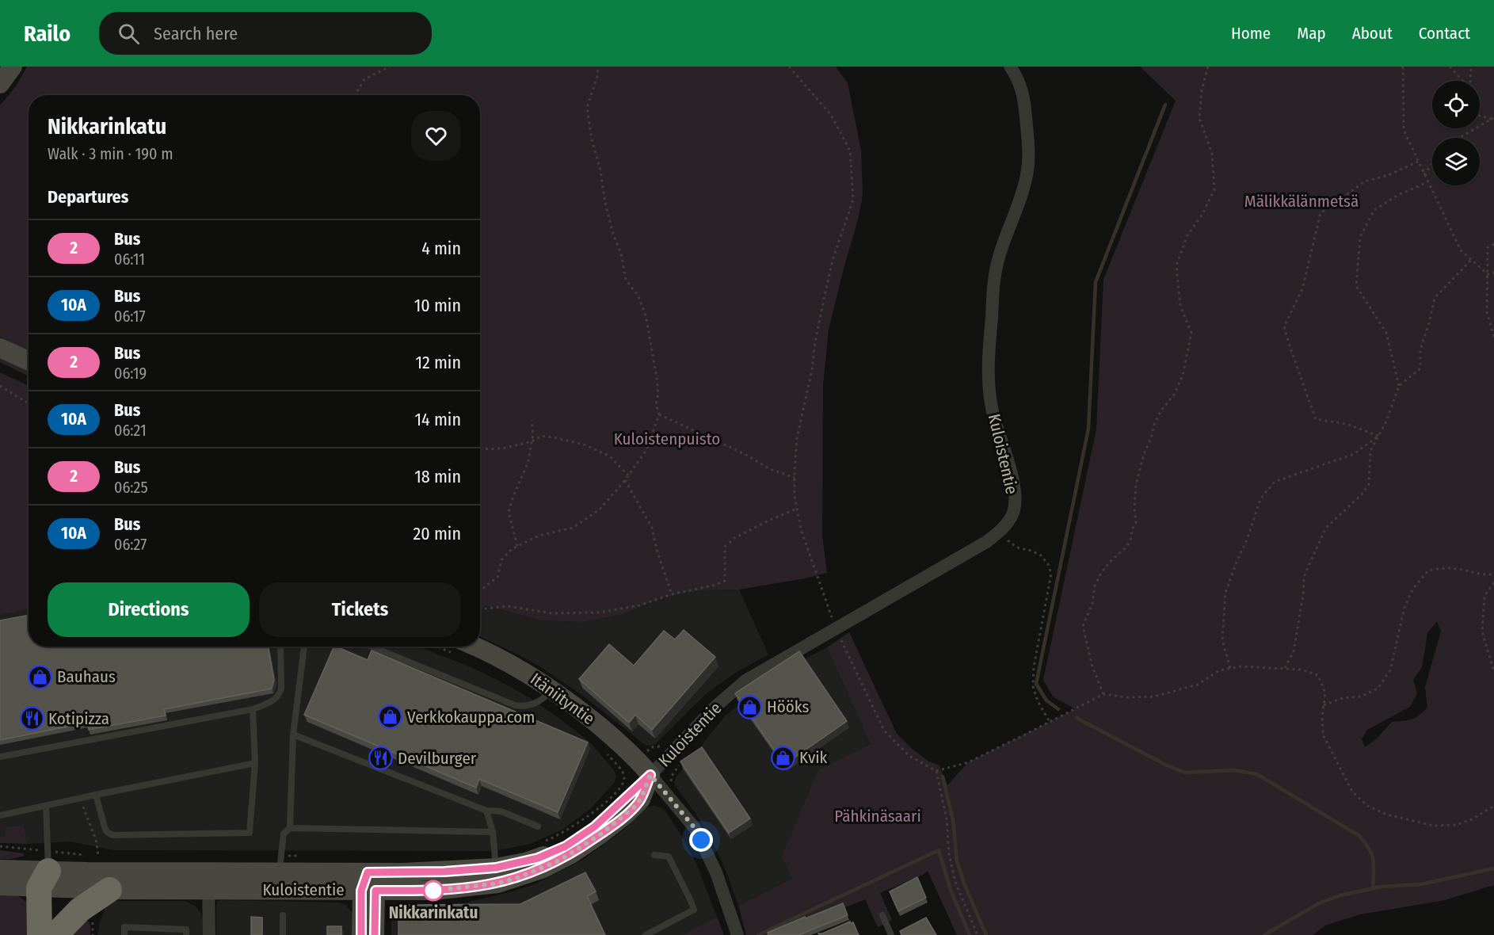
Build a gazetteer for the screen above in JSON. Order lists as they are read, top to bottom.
{
  "streets": {
    "street": ["Kuloistentie", "Itäniityntie"]
  },
  "crossings": [
    ["Kuloistentie", "Itäniityntie"]
  ],
  "parks": ["Mälikkälänmetsä", "Kuloistenpuisto", "Pähkinäsaari"],
  "places": {
    "shop": [
      "Bauhaus",
      "Hööks",
      "Verkkokauppa.com",
      "Kvik"
    ],
    "restaurant": ["Kotipizza", "Devilburger"],
    "other": ["Nikkarinkatu"]
  },
  "lines": ["bus line 2"],
  "page": {
    "header": "Railo",
    "search": "Search here",
    "nav": [
      "Home",
      "Map",
      "About",
      "Contact"
    ],
    "heading": [
      ["Nikkarinkatu", "Walk · 3 min · 190 m"],
      "Departures"
    ],
    "list": [
      {
        "mark": "2",
        "name": "Bus",
        "note": "06:11",
        "value": "4 min"
      },
      {
        "mark": "10A",
        "name": "Bus",
        "note": "06:17",
        "value": "10 min"
      },
      {
        "mark": "2",
        "name": "Bus",
        "note": "06:19",
        "value": "12 min"
      },
      {
        "mark": "10A",
        "name": "Bus",
        "note": "06:21",
        "value": "14 min"
      },
      {
        "mark": "2",
        "name": "Bus",
        "note": "06:25",
        "value": "18 min"
      },
      {
        "mark": "10A",
        "name": "Bus",
        "note": "06:27",
        "value": "20 min"
      }
    ],
    "buttons": ["Directions", "Tickets"]
  }
}
